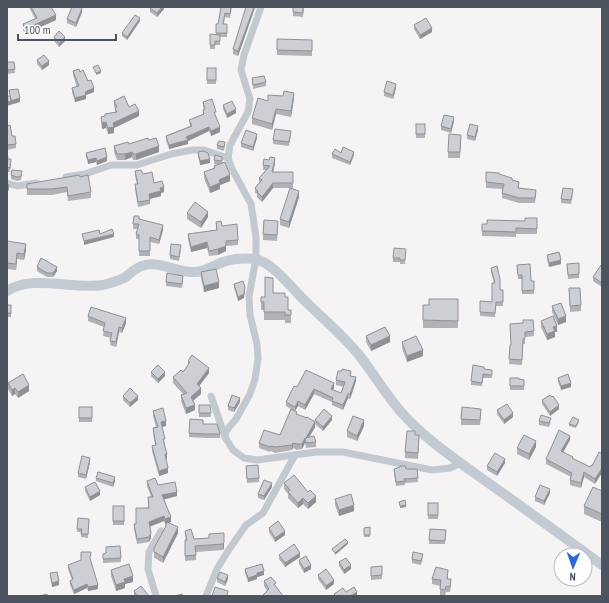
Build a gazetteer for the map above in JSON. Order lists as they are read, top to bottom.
{
  "scale_bar": "100 m",
  "north": "bottom"
}
